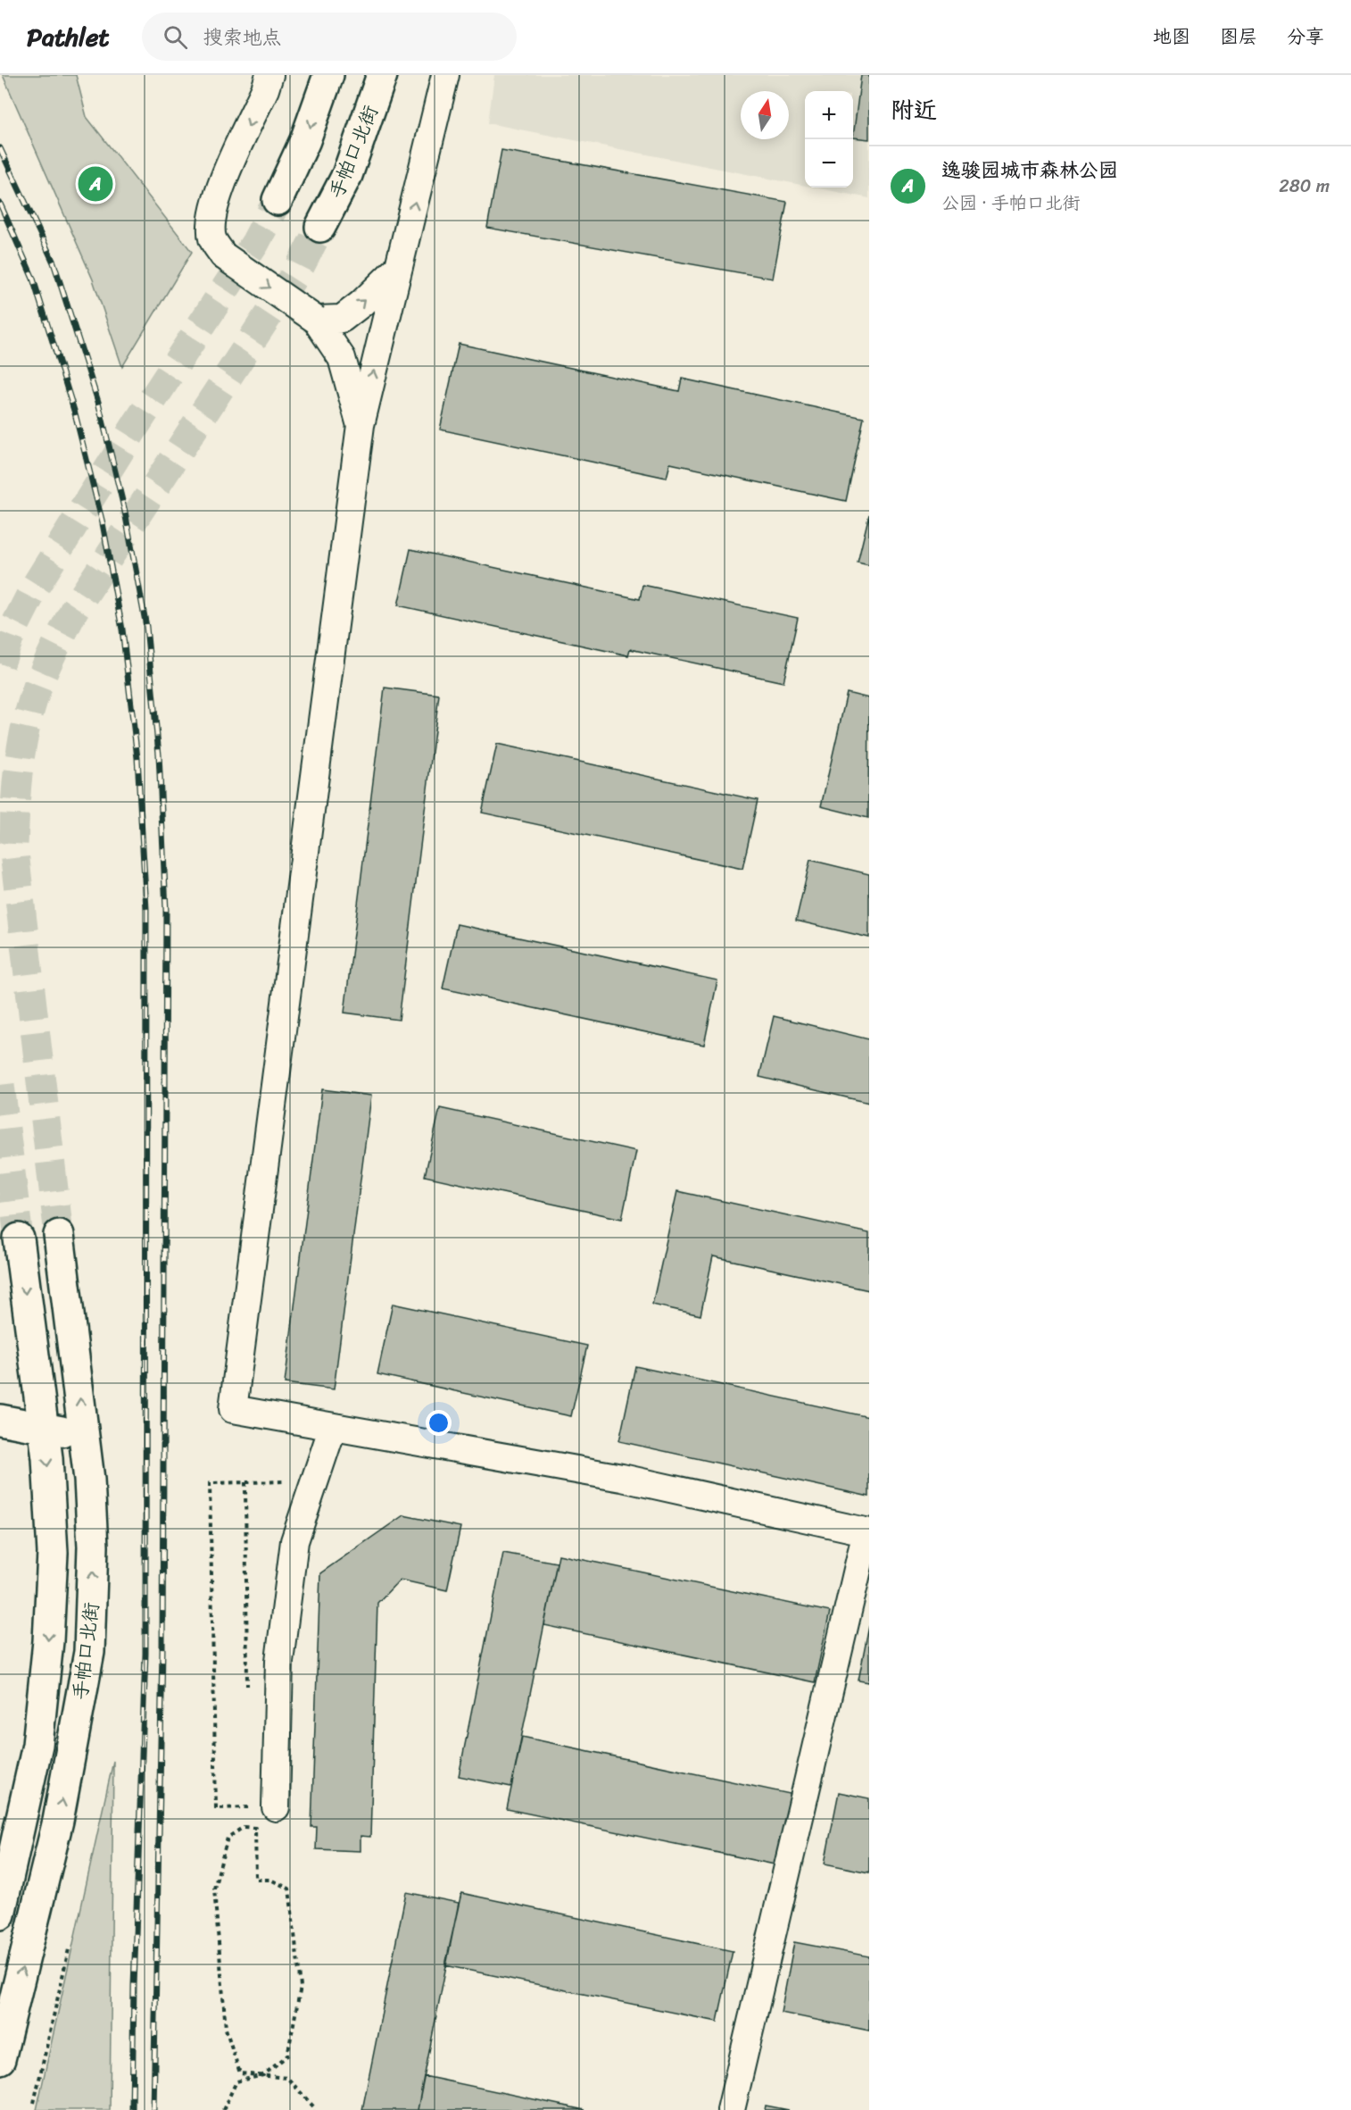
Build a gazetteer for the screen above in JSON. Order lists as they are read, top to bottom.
{
  "streets": {
    "street": ["手帕口北街"]
  },
  "north": "top",
  "page": {
    "header": "Pathlet",
    "search": "搜索地点",
    "nav": ["地图", "图层", "分享"],
    "heading": "附近",
    "map_buttons": ["+", "−"],
    "list": [
      {
        "mark": "A",
        "name": "逸骏园城市森林公园",
        "note": "公园 · 手帕口北街",
        "value": "280 m"
      }
    ],
    "pins": "A"
  }
}
